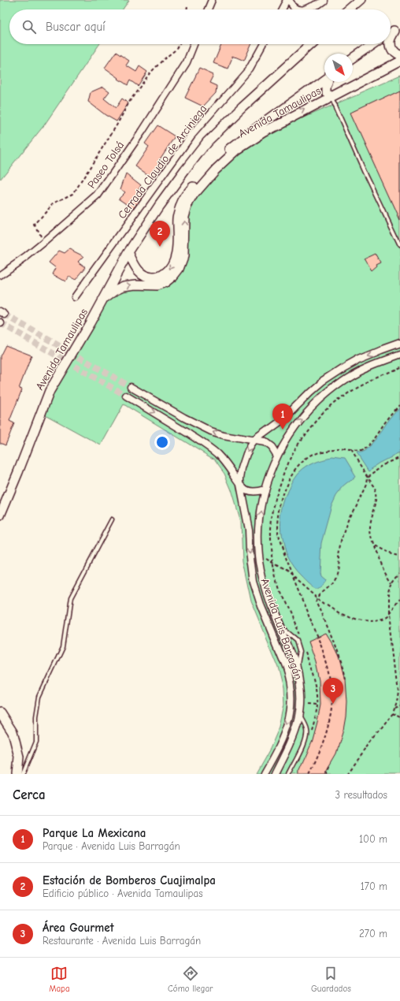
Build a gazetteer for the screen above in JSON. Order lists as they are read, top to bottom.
{
  "streets": {
    "street": [
      "Avenida Tamaulipas",
      "Cerrada Claudio de Arciniega",
      "Paseo Tolsá",
      "Avenida Luis Barragán"
    ]
  },
  "north": "bottom right",
  "page": {
    "search": "Buscar aquí",
    "pins": ["2", "1", "3"],
    "heading": ["Cerca", "3 resultados"],
    "list": [
      {
        "mark": "1",
        "name": "Parque La Mexicana",
        "note": "Parque · Avenida Luis Barragán",
        "value": "100 m"
      },
      {
        "mark": "2",
        "name": "Estación de Bomberos Cuajimalpa",
        "note": "Edificio público · Avenida Tamaulipas",
        "value": "170 m"
      },
      {
        "mark": "3",
        "name": "Área Gourmet",
        "note": "Restaurante · Avenida Luis Barragán",
        "value": "270 m"
      }
    ],
    "nav": ["Mapa", "Cómo llegar", "Guardados"]
  }
}
